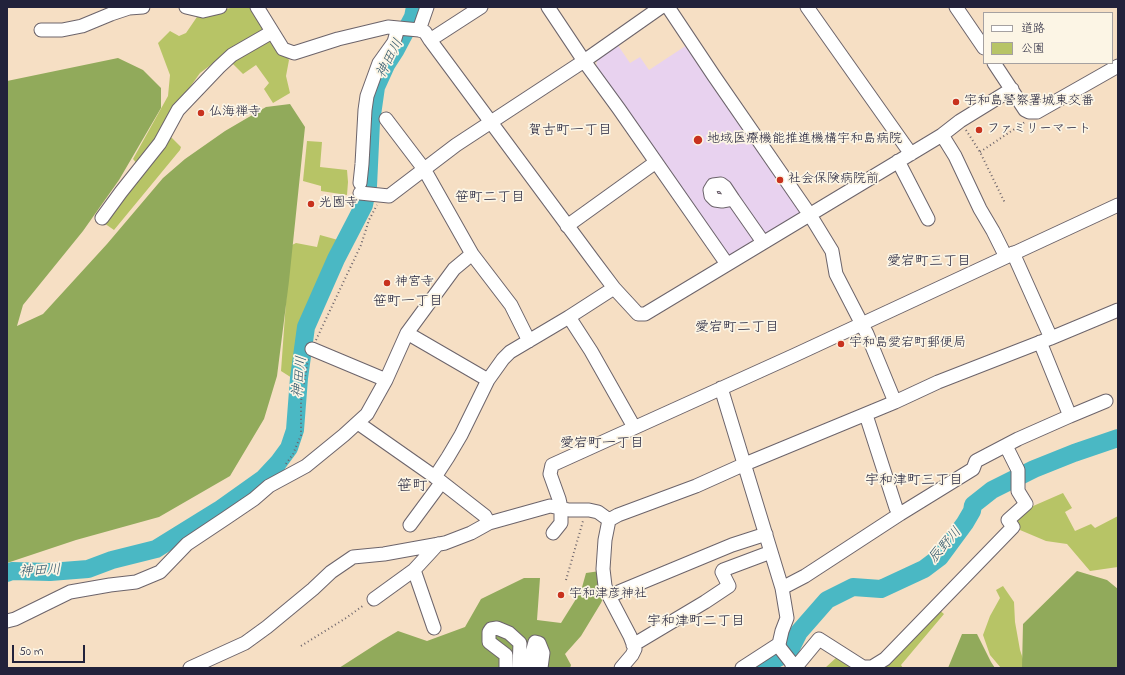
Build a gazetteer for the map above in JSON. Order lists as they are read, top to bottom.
{
  "districts": [
    "賀古町一丁目",
    "笹町二丁目",
    "愛宕町三丁目",
    "笹町一丁目",
    "愛宕町二丁目",
    "愛宕町一丁目",
    "宇和津町三丁目",
    "笹町",
    "宇和津町二丁目"
  ],
  "water": ["神田川", "辰野川"],
  "places": [
    "宇和島警察署城東交番",
    "仏海禅寺",
    "ファミリーマート",
    "地域医療機能推進機構宇和島病院",
    "社会保険病院前",
    "光國寺",
    "神宮寺",
    "宇和島愛宕町郵便局",
    "宇和津彦神社"
  ],
  "legend": ["道路", "公園"],
  "scale_bar": "50 m"
}
